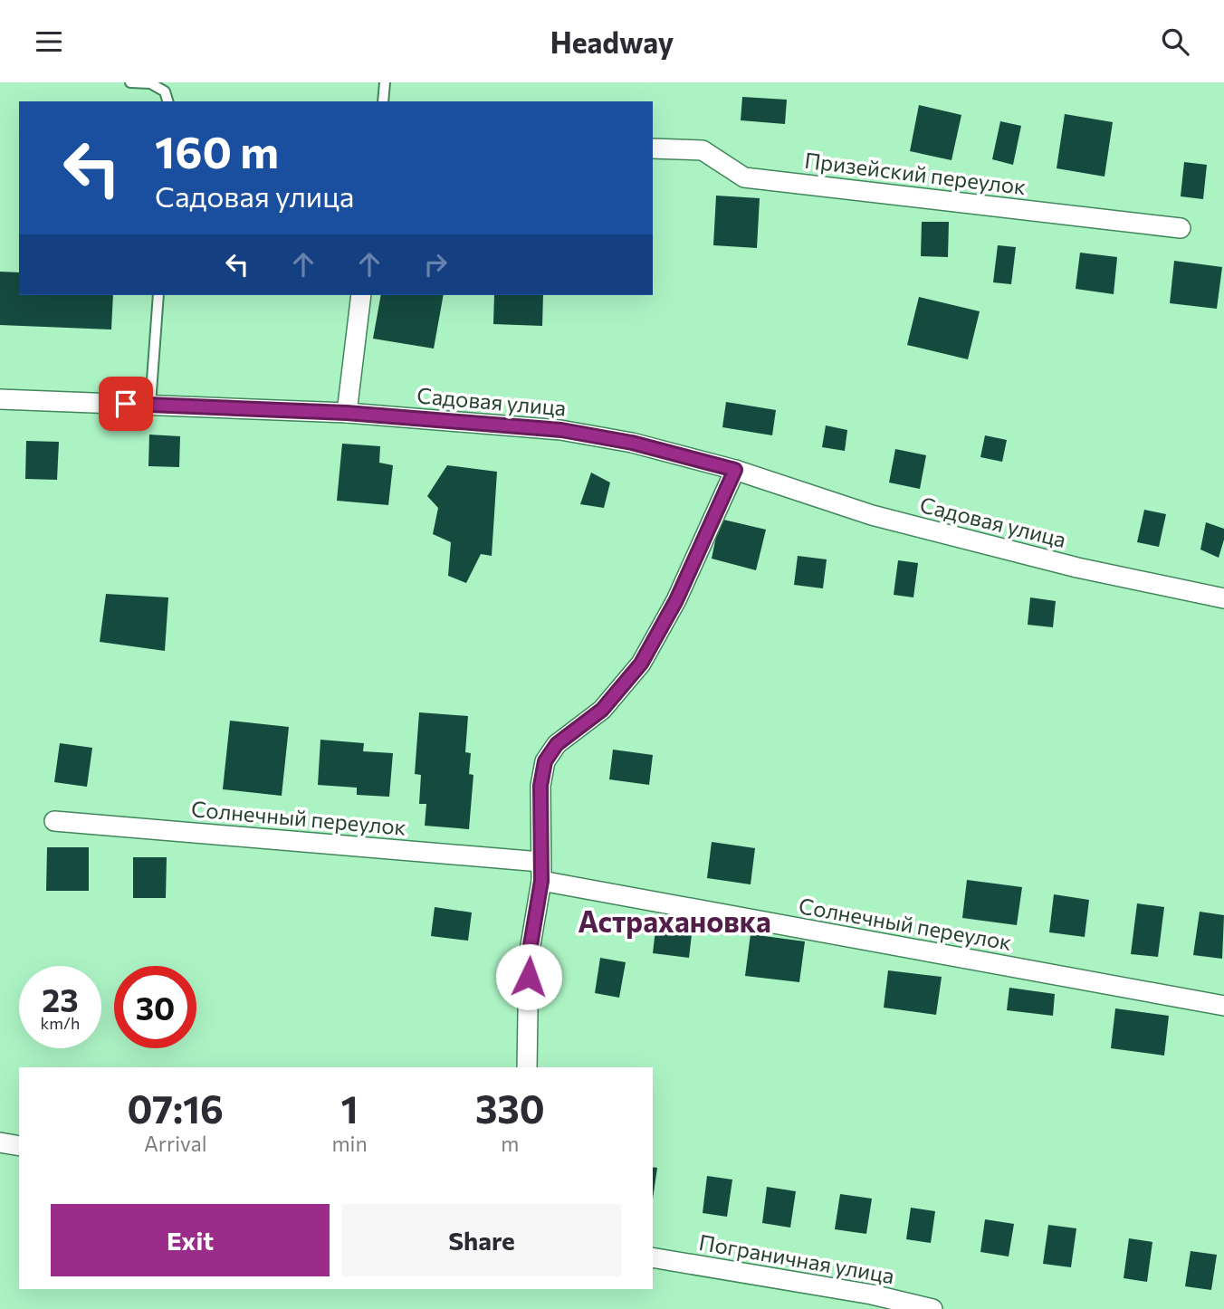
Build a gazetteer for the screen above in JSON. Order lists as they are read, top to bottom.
{
  "streets": {
    "street": [
      "Призейский переулок",
      "Садовая улица",
      "Солнечный переулок",
      "Пограничная улица"
    ]
  },
  "districts": ["Астрахановка"],
  "page": {
    "header": "Headway",
    "turn": ["160 m", "Садовая улица"],
    "speed": "23 km/h",
    "limit": "30",
    "eta": [
      "07:16",
      "Arrival",
      "1",
      "min",
      "330",
      "m"
    ],
    "buttons": ["Exit", "Share"]
  }
}
